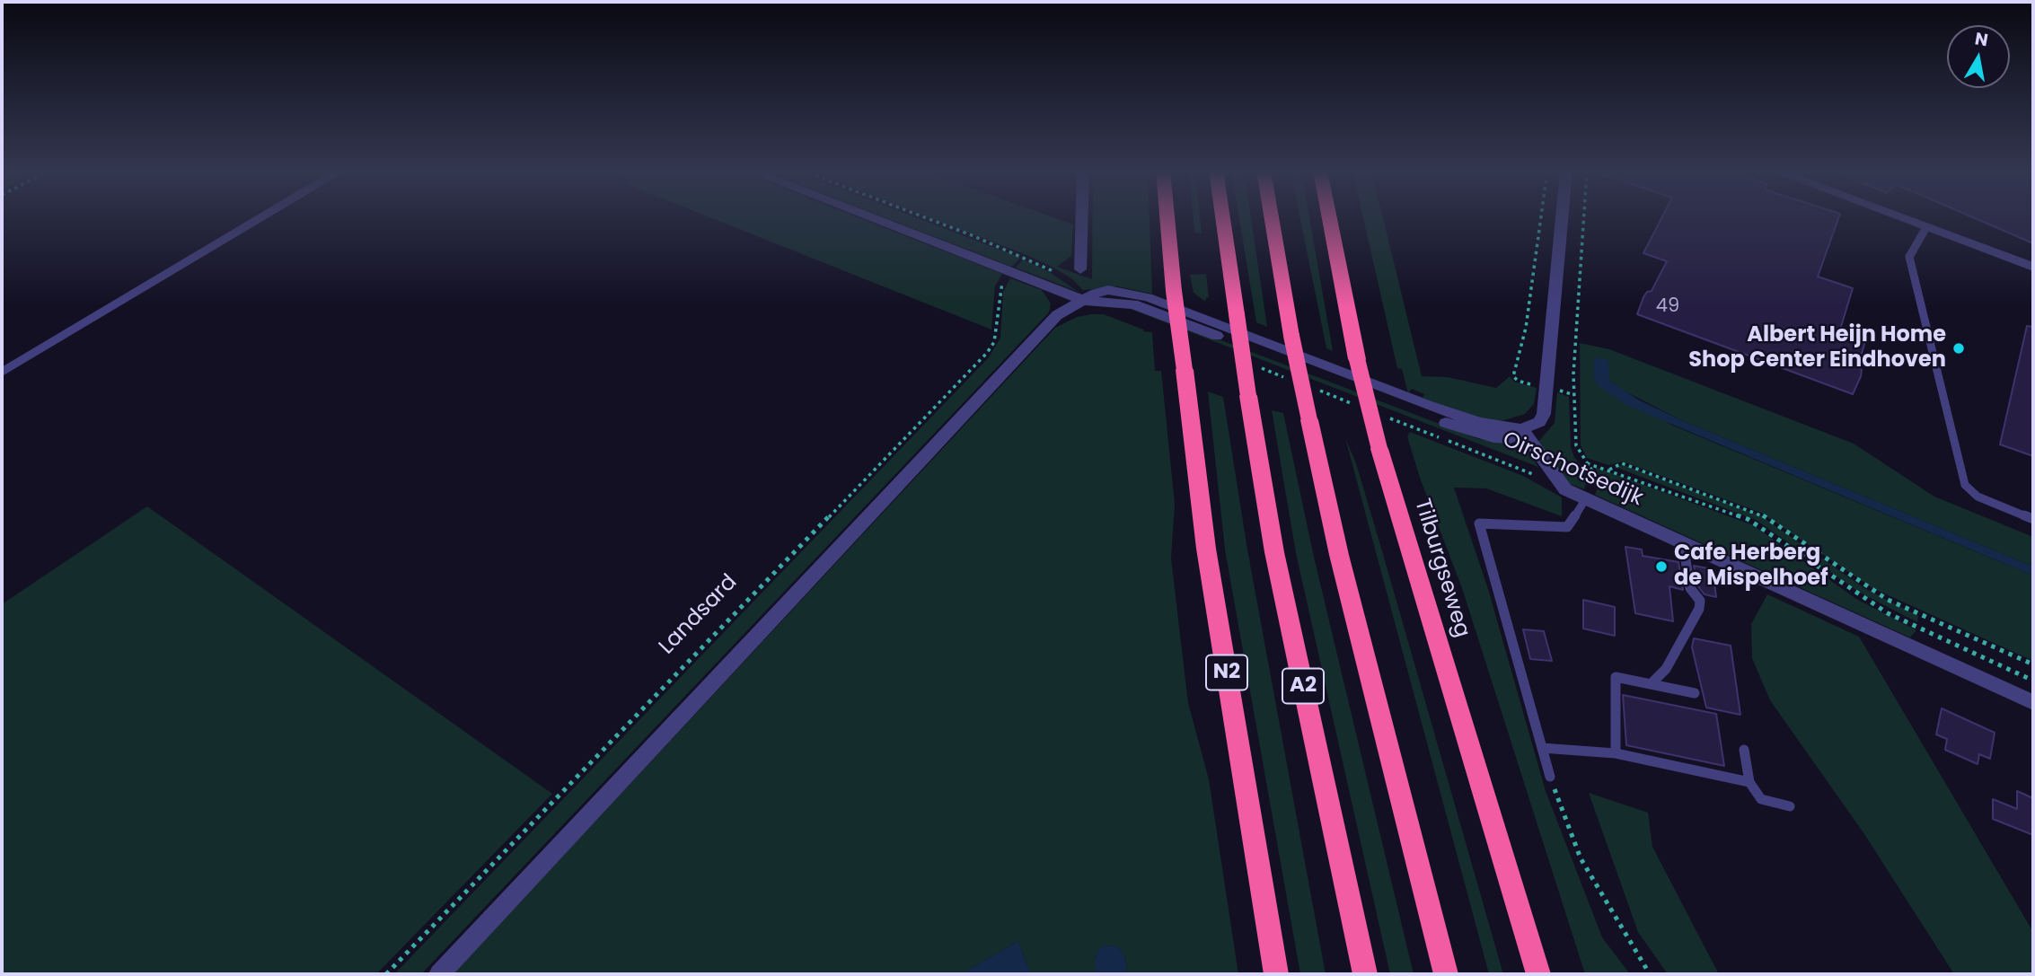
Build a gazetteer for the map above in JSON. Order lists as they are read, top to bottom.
{
  "streets": {
    "highway": ["Tilburgseweg", "N2", "A2"],
    "street": ["Oirschotsedijk"],
    "path": ["Landsard"]
  },
  "crossings": [
    ["Oirschotsedijk", "Landsard"]
  ],
  "places": ["Albert Heijn Home Shop Center Eindhoven", "Cafe Herberg de Mispelhoef"],
  "house_numbers": ["49"],
  "north": "top"
}
